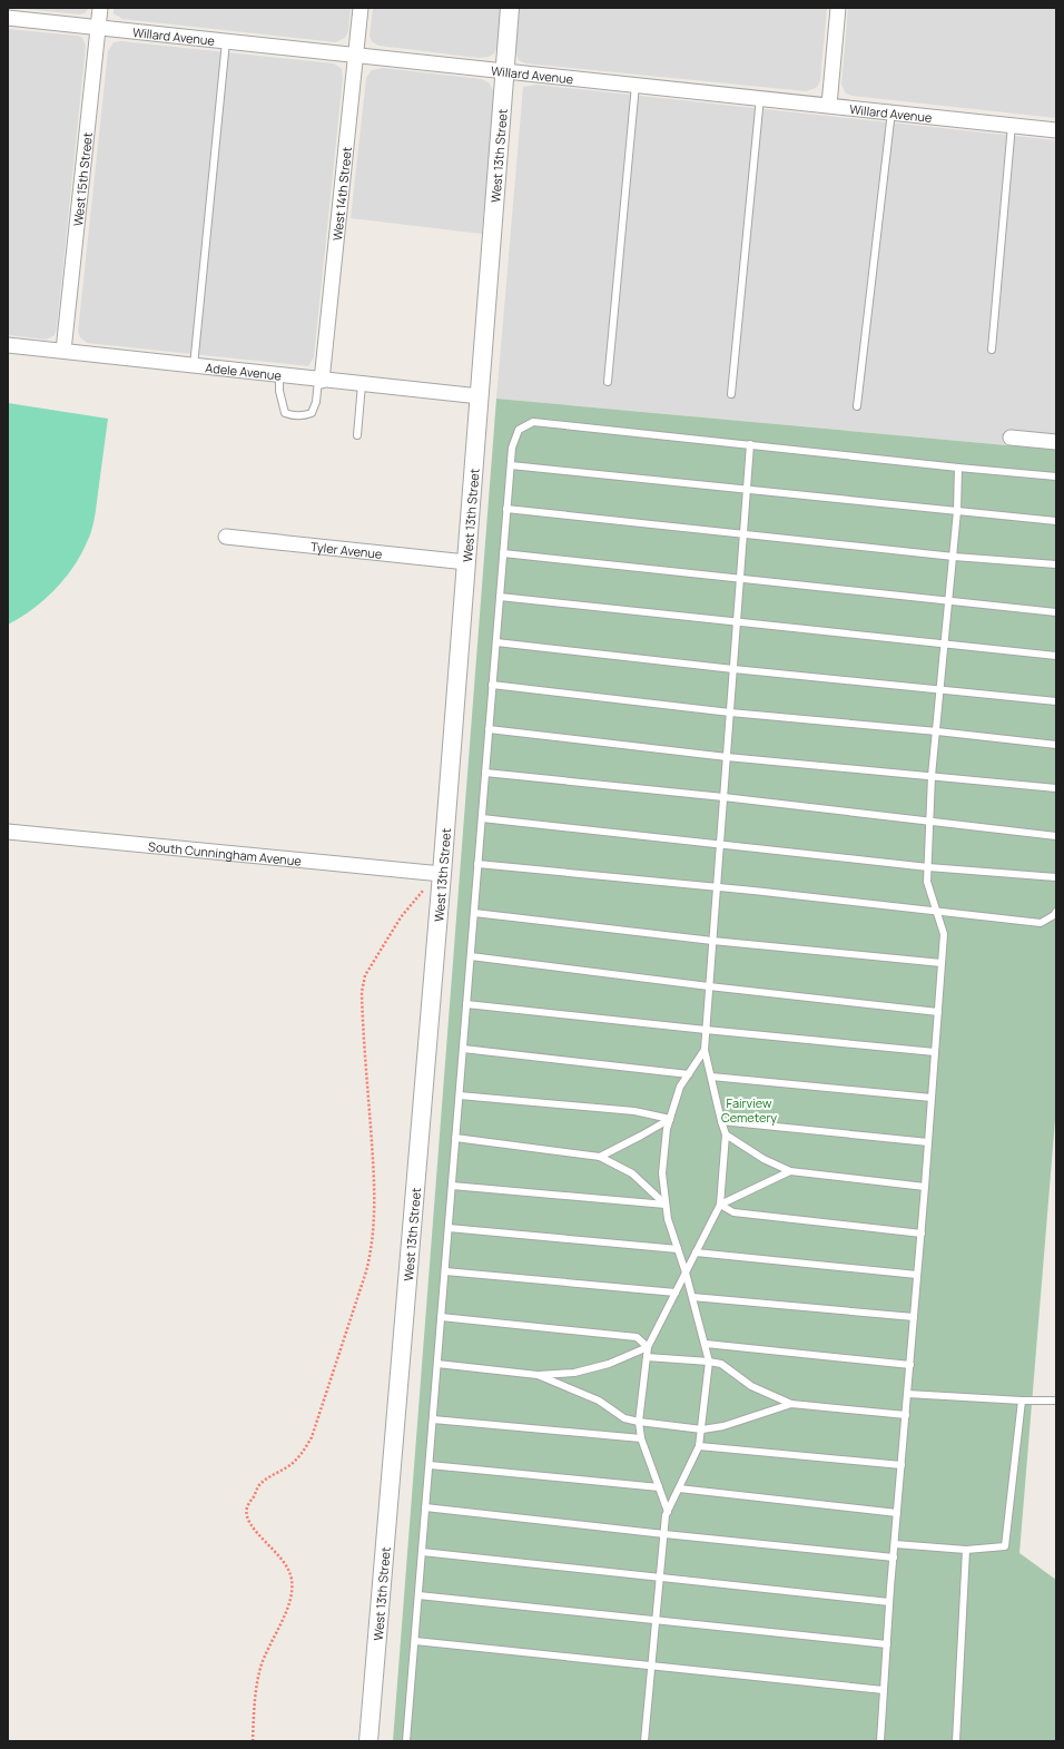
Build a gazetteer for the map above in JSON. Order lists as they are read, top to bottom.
{
  "streets": {
    "street": [
      "Willard Avenue",
      "West 13th Street",
      "West 15th Street",
      "West 14th Street",
      "Adele Avenue",
      "Tyler Avenue",
      "South Cunningham Avenue"
    ]
  },
  "crossings": [
    ["Willard Avenue", "West 13th Street"],
    ["Willard Avenue", "West 15th Street"],
    ["Willard Avenue", "West 14th Street"],
    ["West 13th Street", "Adele Avenue"],
    ["West 13th Street", "Tyler Avenue"],
    ["West 13th Street", "South Cunningham Avenue"],
    ["West 15th Street", "Adele Avenue"],
    ["West 14th Street", "Adele Avenue"]
  ],
  "parks": ["Fairview Cemetery"]
}
